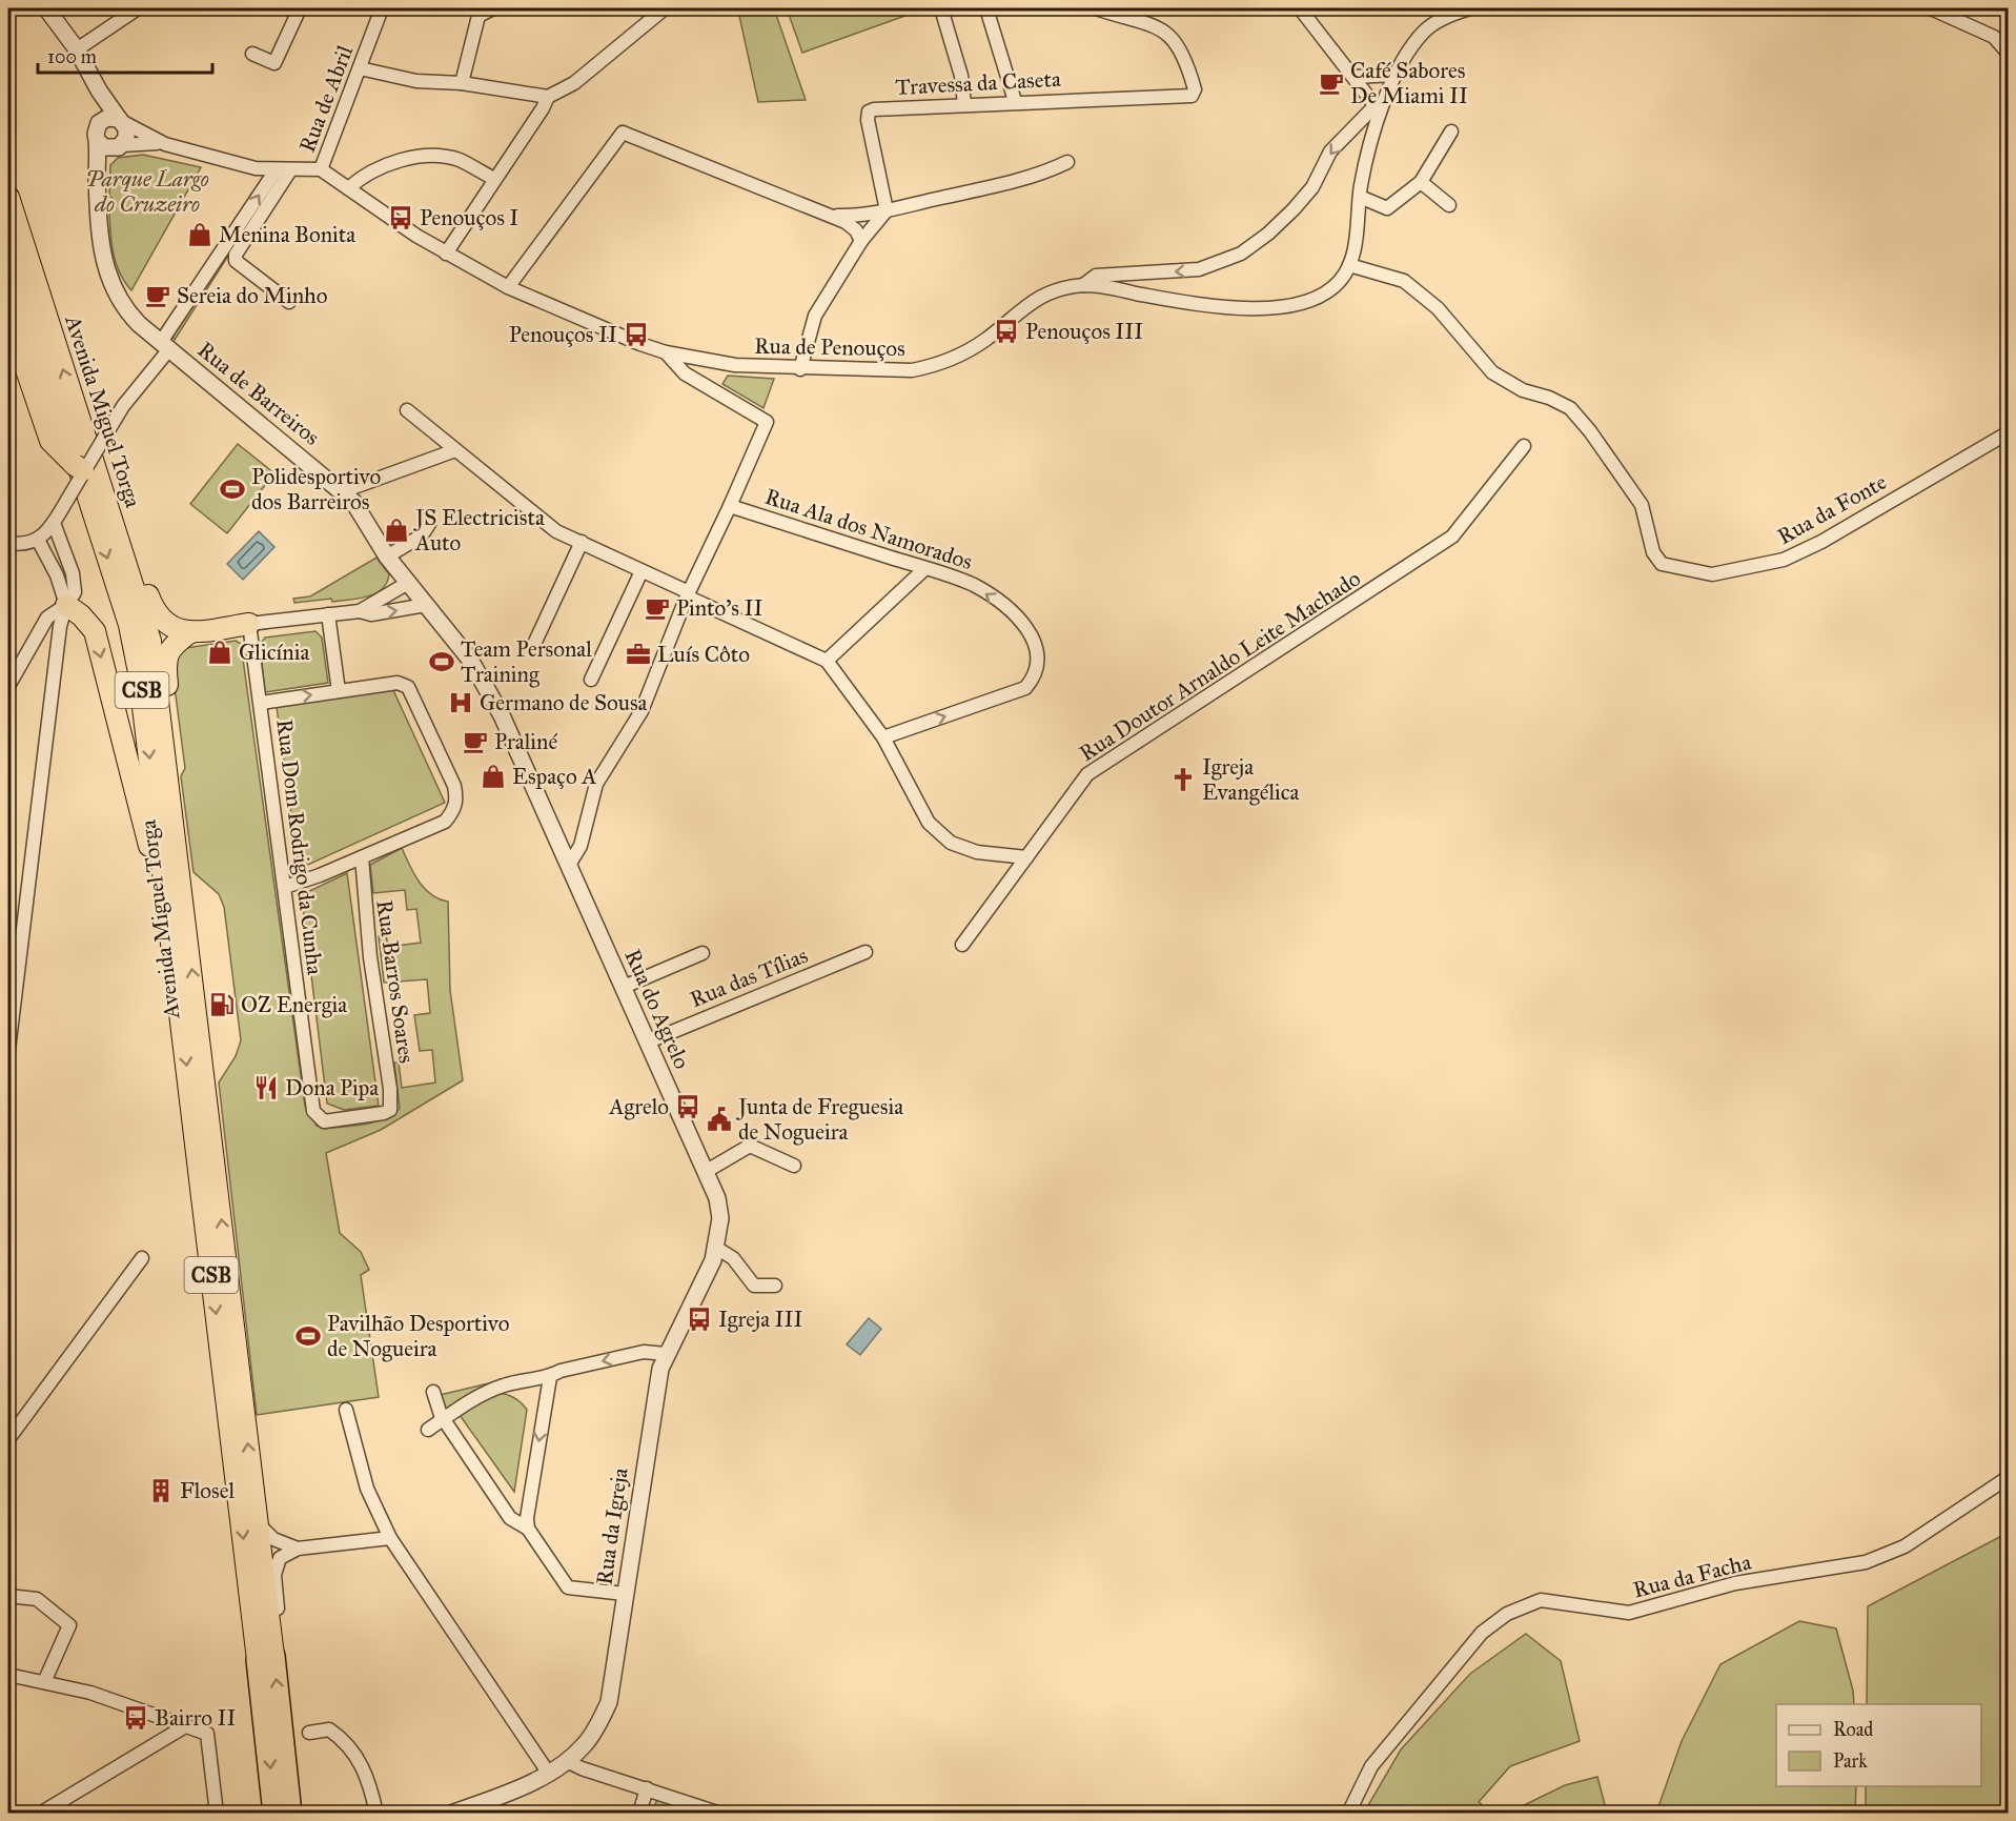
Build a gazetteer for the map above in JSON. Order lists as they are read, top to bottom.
{
  "streets": {
    "highway": ["Avenida Miguel Torga", "CSB"],
    "street": [
      "Travessa da Caseta",
      "Rua de Abril",
      "Rua de Penouços",
      "Rua de Barreiros",
      "Rua da Fonte",
      "Rua Ala dos Namorados",
      "Rua Doutor Arnaldo Leite Machado",
      "Rua Dom Rodrigo da Cunha",
      "Rua das Tílias",
      "Rua Barros Soares",
      "Rua do Agrelo",
      "Rua da Igreja",
      "Rua da Facha"
    ]
  },
  "crossings": [
    ["Rua de Abril", "Rua de Penouços"],
    ["Rua de Penouços", "Rua da Fonte"],
    ["Rua de Barreiros", "Rua do Agrelo"],
    ["Avenida Miguel Torga", "CSB"],
    ["Rua Dom Rodrigo da Cunha", "Rua Barros Soares"],
    ["Rua das Tílias", "Rua do Agrelo"],
    ["Rua do Agrelo", "Rua da Igreja"]
  ],
  "parks": ["Parque Largo do Cruzeiro"],
  "places": {
    "cafe": [
      "Café Sabores De Miami II",
      "Sereia do Minho",
      "Pinto's II",
      "Praliné"
    ],
    "bus stop": [
      "Penouços I",
      "Penouços III",
      "Penouços II",
      "Agrelo",
      "Igreja III",
      "Bairro II"
    ],
    "shop": [
      "Menina Bonita",
      "JS Electricista Auto",
      "Glicínia",
      "Espaço A"
    ],
    "sports": ["Polidesportivo dos Barreiros", "Team Personal Training", "Pavilhão Desportivo de Nogueira"],
    "office": ["Luís Côto"],
    "hospital": ["Germano de Sousa"],
    "church": ["Igreja Evangélica"],
    "fuel station": ["OZ Energia"],
    "restaurant": ["Dona Pipa"],
    "public building": ["Junta de Freguesia de Nogueira"],
    "building": ["Flosel"]
  },
  "legend": ["Road", "Park"],
  "scale_bar": "100 m"
}
